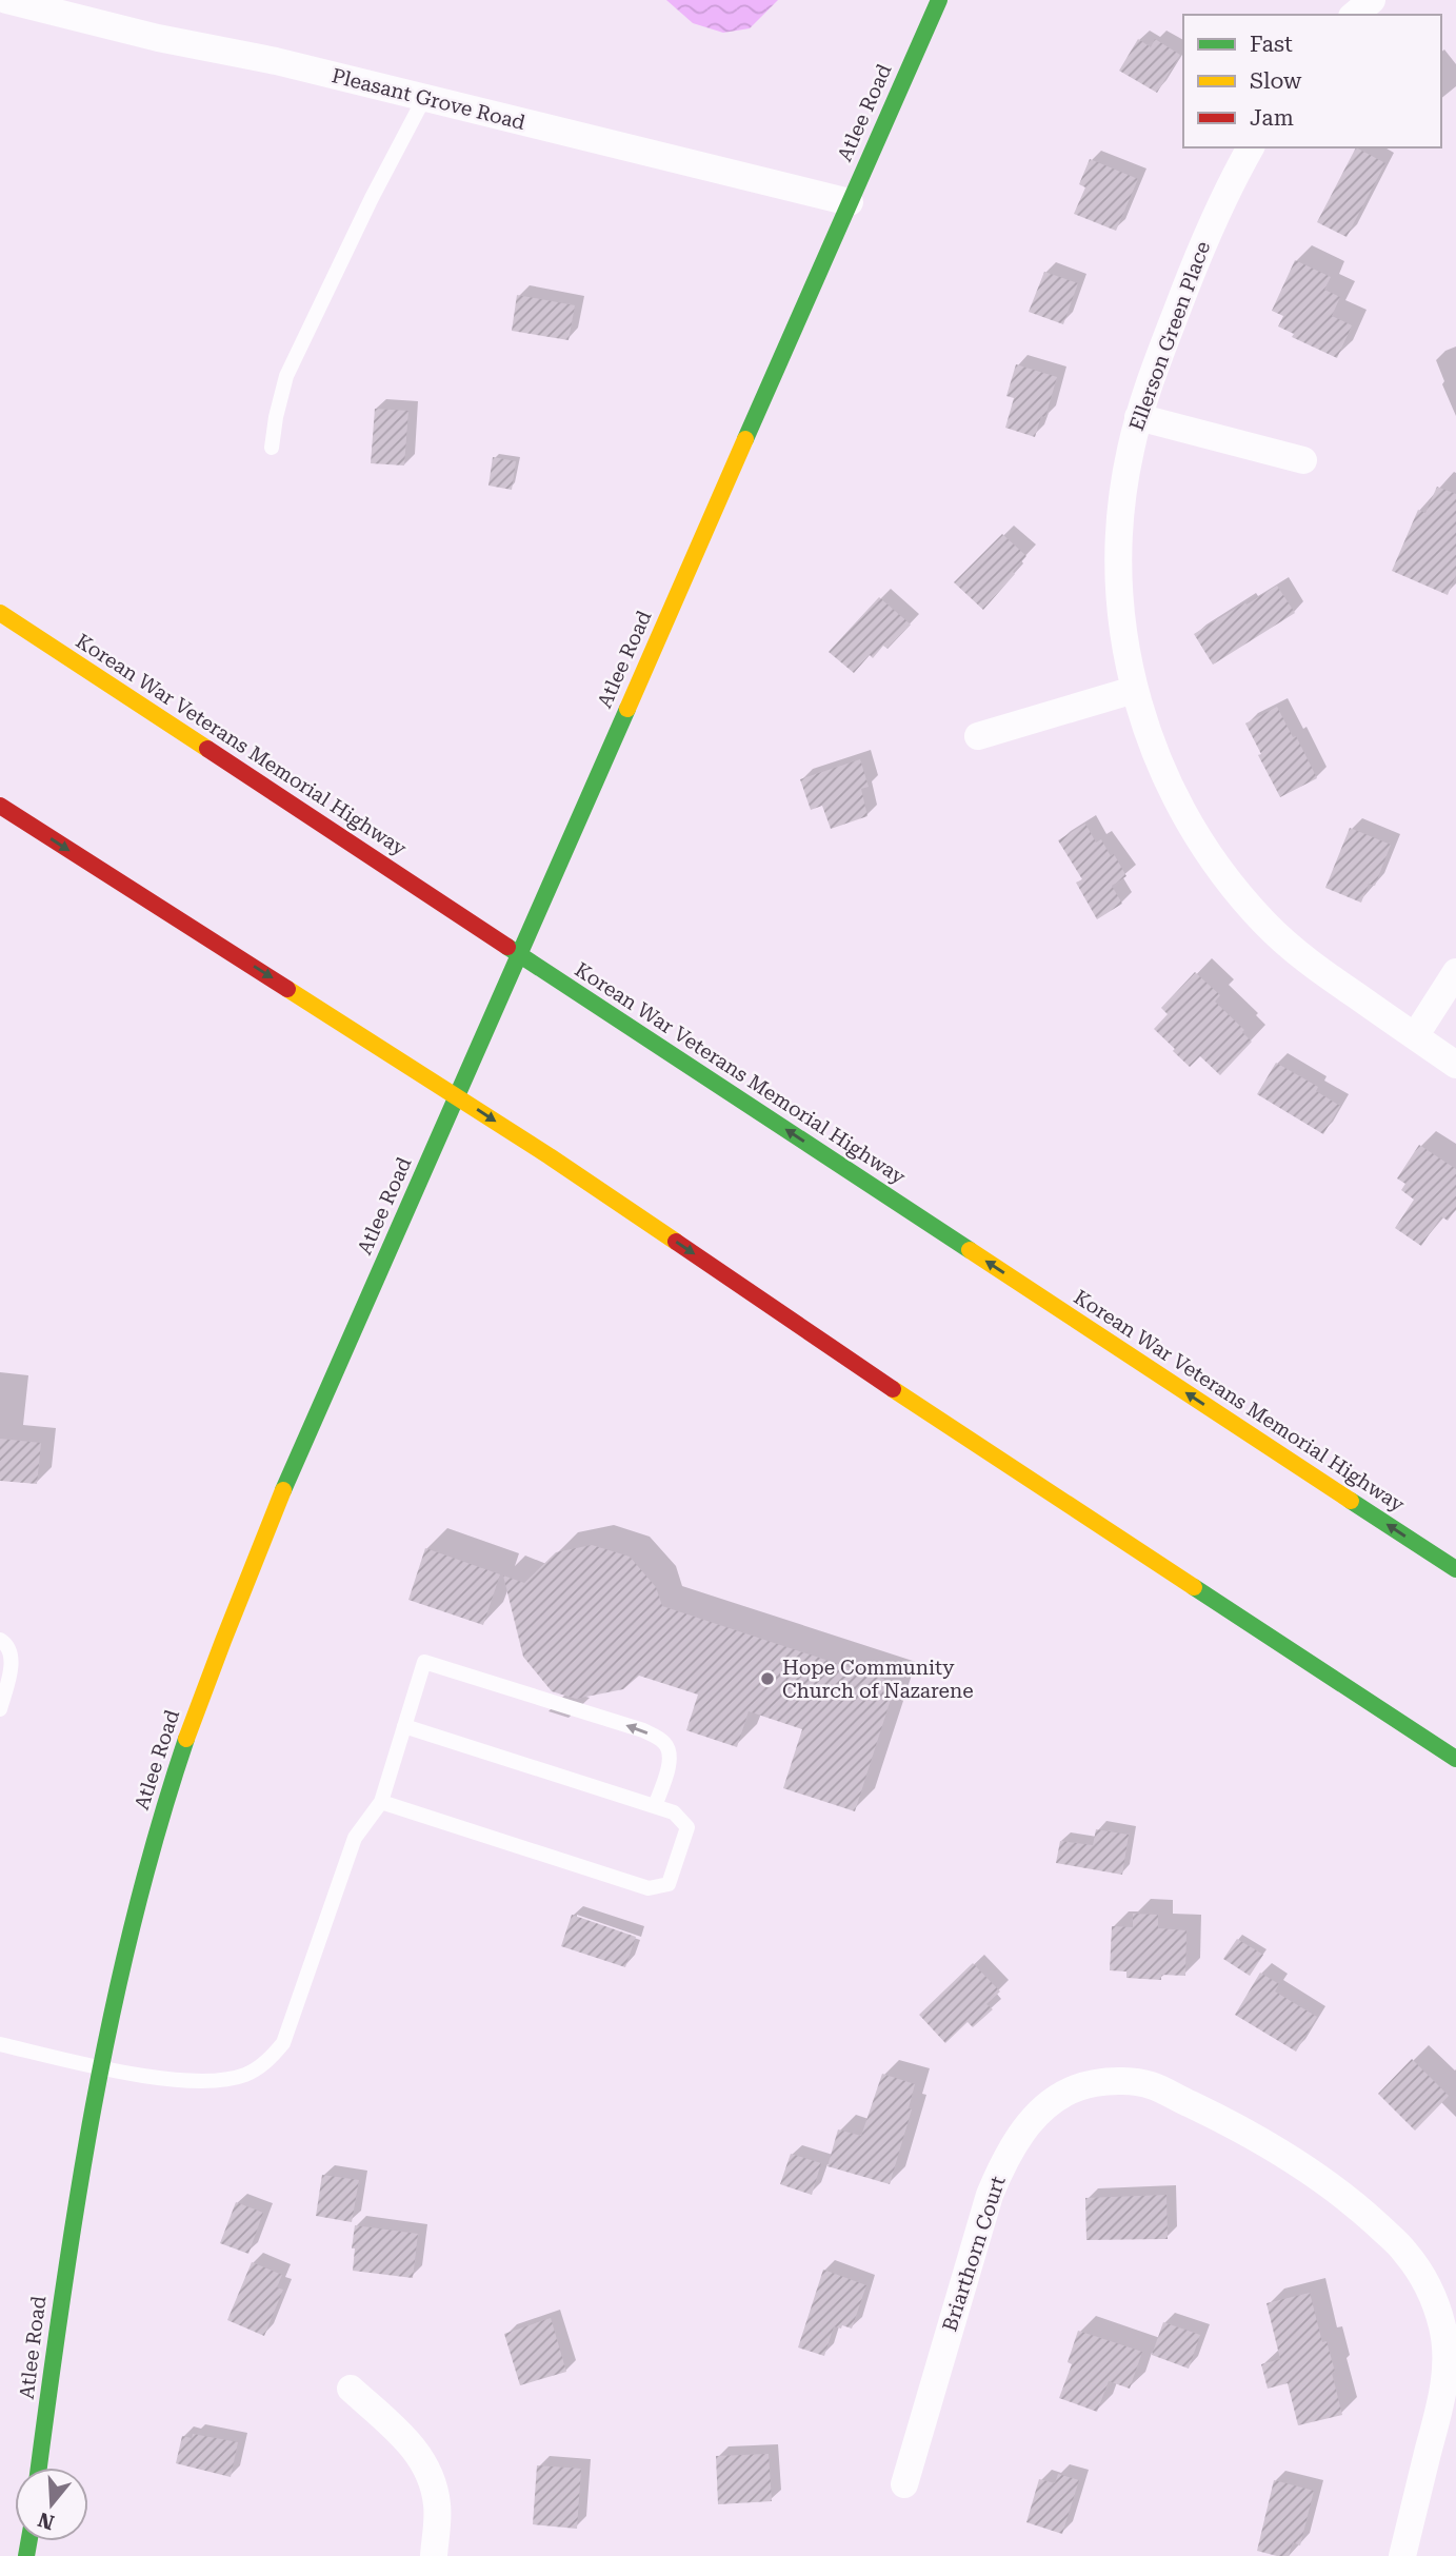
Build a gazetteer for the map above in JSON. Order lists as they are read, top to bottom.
{
  "streets": {
    "main road": ["Atlee Road", "Korean War Veterans Memorial Highway"],
    "street": ["Pleasant Grove Road", "Ellerson Green Place", "Briarthorn Court"]
  },
  "crossings": [
    ["Pleasant Grove Road", "Atlee Road"]
  ],
  "one_way": ["Korean War Veterans Memorial Highway"],
  "places": ["Hope Community Church of Nazarene"],
  "legend": ["Fast", "Slow", "Jam"],
  "north": "bottom"
}
